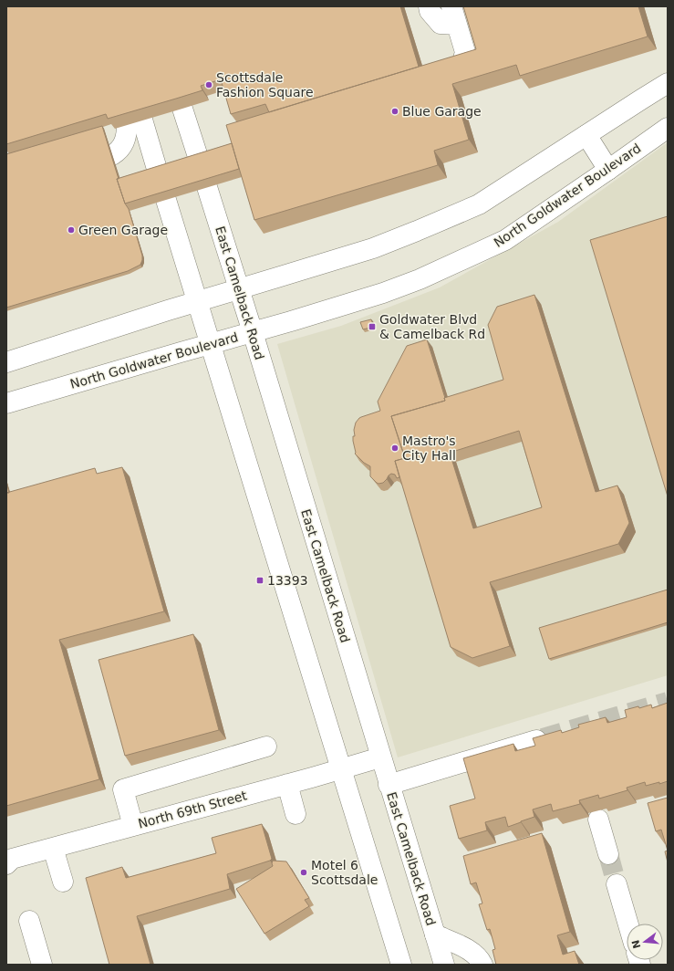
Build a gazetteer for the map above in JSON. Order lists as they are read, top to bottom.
{
  "streets": {
    "main road": ["North Goldwater Boulevard", "East Camelback Road", "North 69th Street"]
  },
  "crossings": [
    ["North Goldwater Boulevard", "East Camelback Road"],
    ["East Camelback Road", "North 69th Street"]
  ],
  "places": {
    "other": [
      "Scottsdale Fashion Square",
      "Blue Garage",
      "Green Garage",
      "Mastro's City Hall",
      "Motel 6 Scottsdale"
    ],
    "transit": ["Goldwater Blvd & Camelback Rd", "13393"]
  },
  "north": "left"
}
